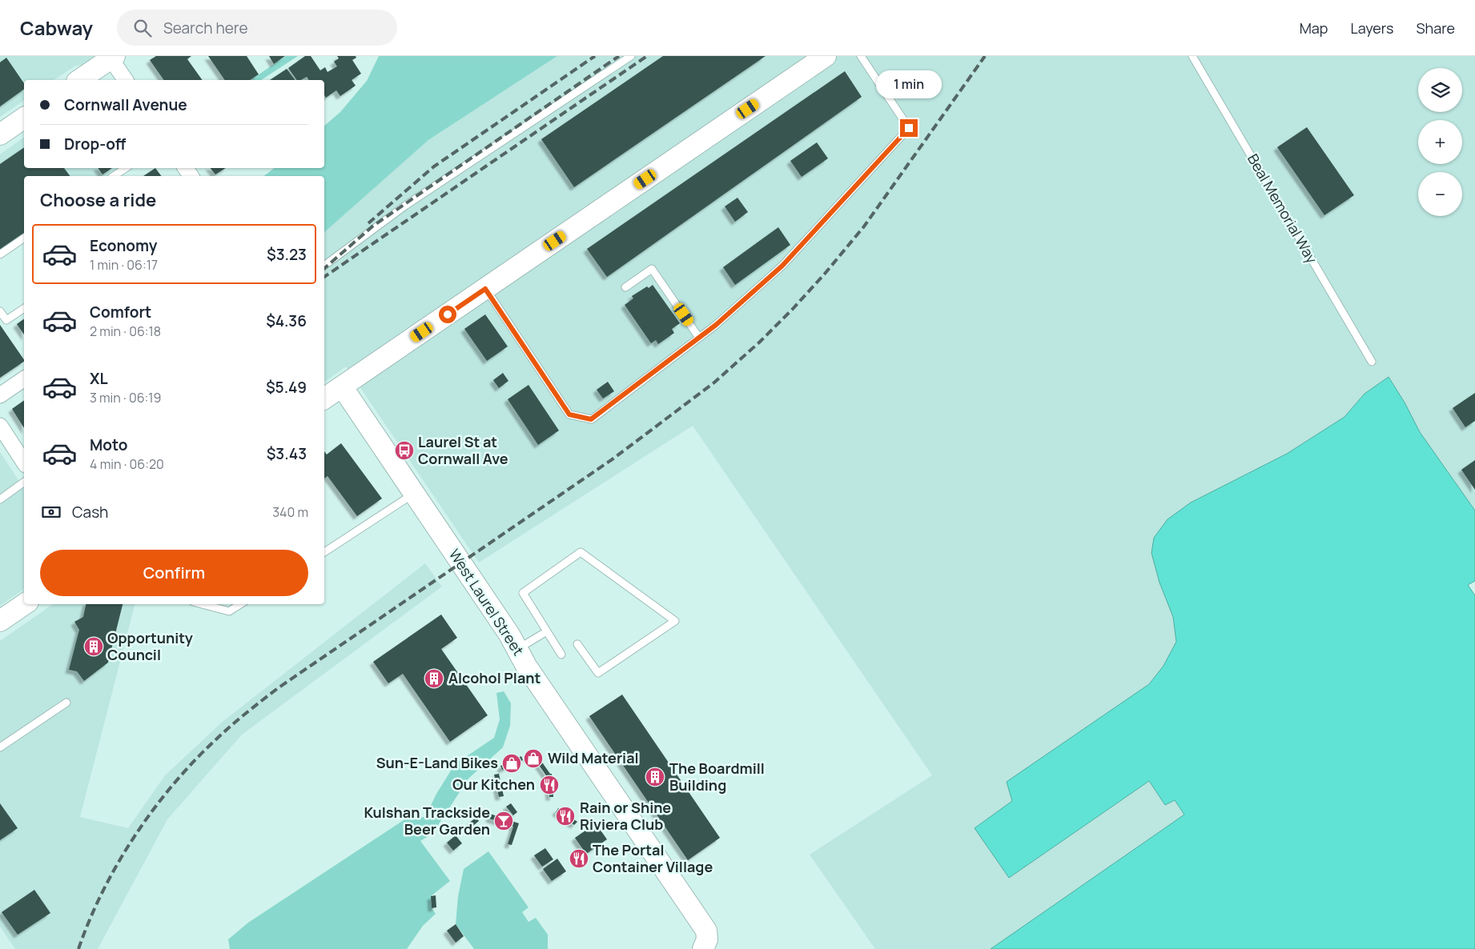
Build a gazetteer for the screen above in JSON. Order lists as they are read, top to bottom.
{
  "streets": {
    "street": ["West Laurel Street"],
    "lane": ["Beal Memorial Way"]
  },
  "places": {
    "bus stop": ["Laurel St at Cornwall Ave"],
    "building": ["Opportunity Council", "Alcohol Plant", "The Boardmill Building"],
    "shop": ["Wild Material", "Sun-E-Land Bikes"],
    "restaurant": ["Our Kitchen", "Rain or Shine Riviera Club", "The Portal Container Village"],
    "bar": ["Kulshan Trackside Beer Garden"]
  },
  "page": {
    "header": "Cabway",
    "search": "Search here",
    "nav": ["Map", "Layers", "Share"],
    "map_buttons": ["+", "−"],
    "bubble": "1 min",
    "banner": ["Cornwall Avenue", "Drop-off"],
    "heading": "Choose a ride",
    "list": [
      {
        "name": "Economy",
        "note": "1 min · 06:17",
        "value": "$3.23"
      },
      {
        "name": "Comfort",
        "note": "2 min · 06:18",
        "value": "$4.36"
      },
      {
        "name": "XL",
        "note": "3 min · 06:19",
        "value": "$5.49"
      },
      {
        "name": "Moto",
        "note": "4 min · 06:20",
        "value": "$3.43"
      }
    ],
    "pay": ["Cash", "340 m"],
    "buttons": "Confirm"
  }
}
